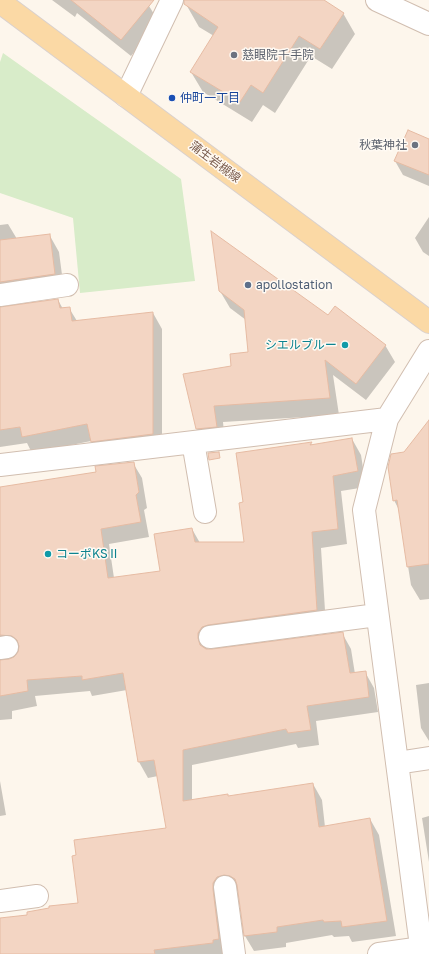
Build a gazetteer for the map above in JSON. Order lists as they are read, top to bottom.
{
  "streets": {
    "main road": ["蒲生岩槻線"]
  },
  "places": [
    "慈眼院千手院",
    "仲町一丁目",
    "秋葉神社",
    "apollostation",
    "シエルブルー",
    "コーポKSⅡ"
  ]
}
